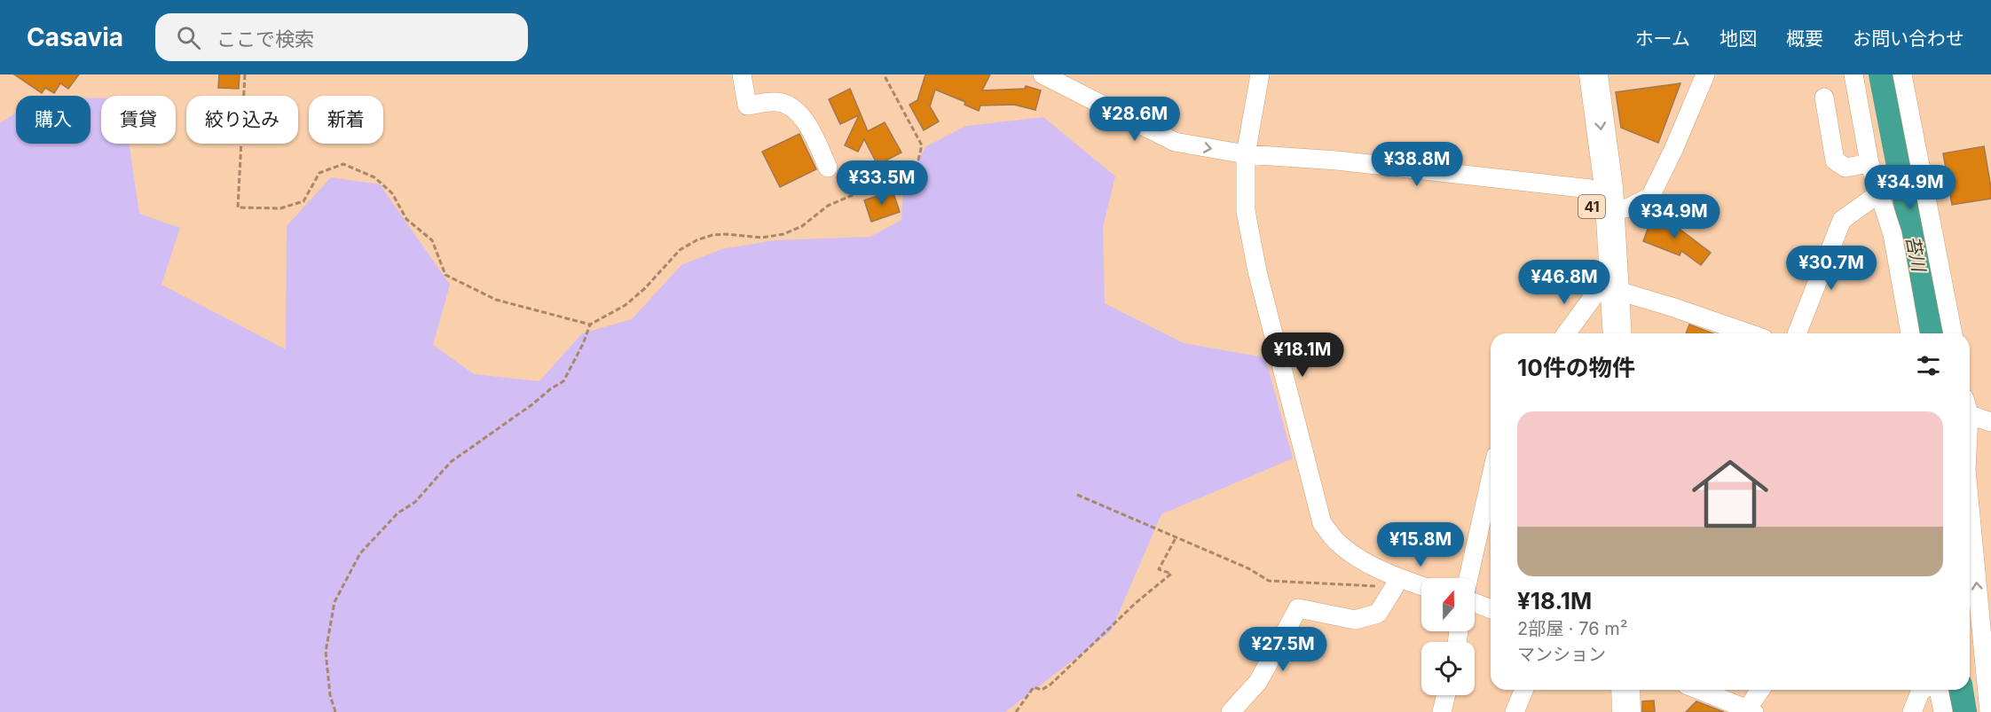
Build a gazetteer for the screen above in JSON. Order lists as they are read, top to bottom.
{
  "streets": {
    "highway": ["41"]
  },
  "water": ["苔川"],
  "north": "top",
  "page": {
    "header": "Casavia",
    "search": "ここで検索",
    "nav": [
      "ホーム",
      "地図",
      "概要",
      "お問い合わせ"
    ],
    "chip": [
      "購入",
      "賃貸",
      "絞り込み",
      "新着"
    ],
    "price": [
      "¥28.6M",
      "¥38.8M",
      "¥33.5M",
      "¥34.9M",
      "¥34.9M",
      "¥30.7M",
      "¥46.8M",
      "¥18.1M",
      "¥15.8M",
      "¥27.5M"
    ],
    "heading": "10件の物件",
    "list": [
      {
        "name": "¥18.1M",
        "note": "2部屋 · 76 m² · マンション"
      }
    ]
  }
}
